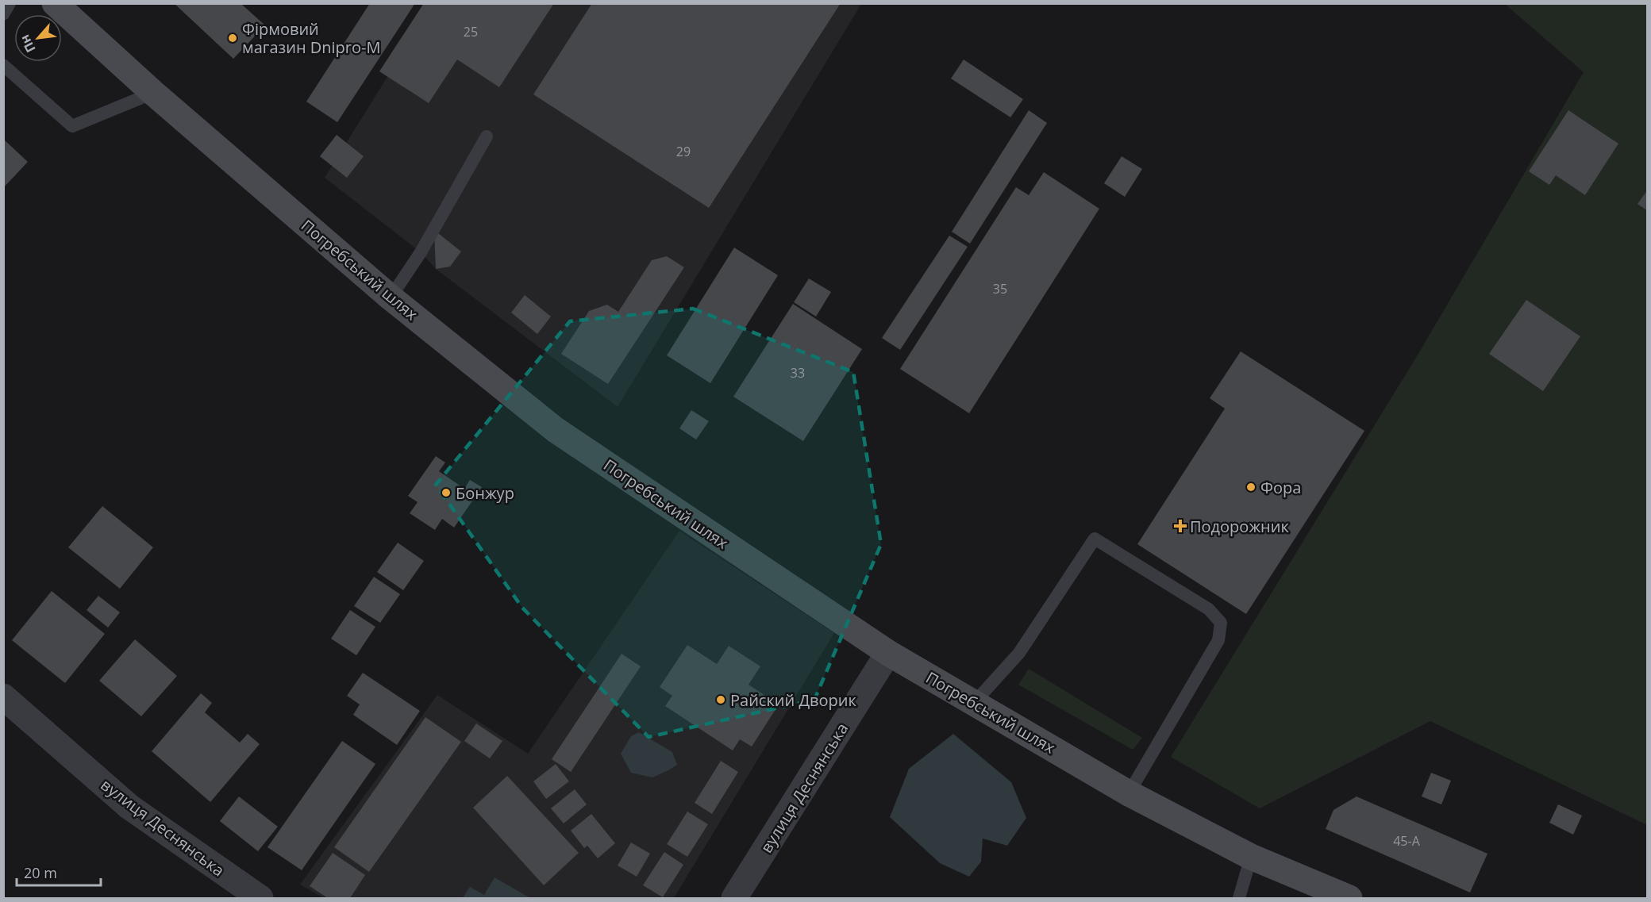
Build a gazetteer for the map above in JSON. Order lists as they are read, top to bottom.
{
  "streets": {
    "main road": ["Погребський шлях"],
    "street": ["вулиця Деснянська"]
  },
  "crossings": [
    ["Погребський шлях", "вулиця Деснянська"]
  ],
  "places": {
    "other": [
      "Фірмовий магазин Dnipro-M",
      "Фора",
      "Бонжур",
      "Райский Дворик"
    ],
    "health": ["Подорожник"]
  },
  "house_numbers": [
    "25",
    "29",
    "35",
    "33",
    "45-А"
  ],
  "scale_bar": "20 m",
  "north": "bottom left"
}
